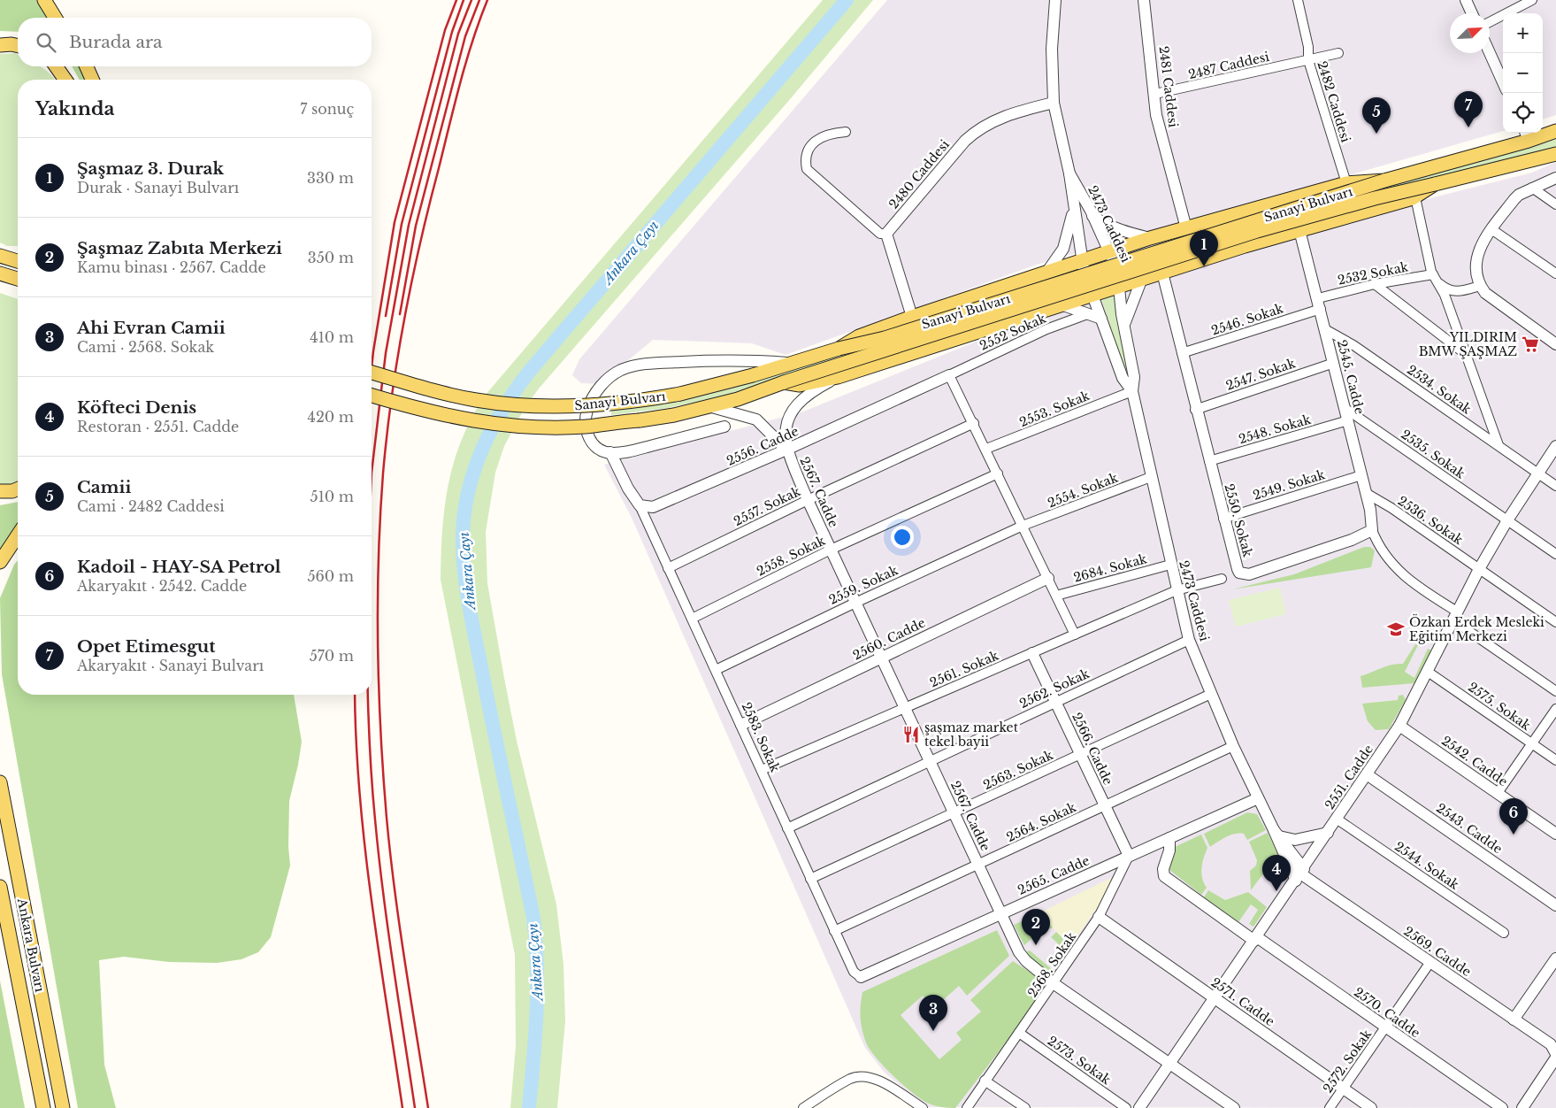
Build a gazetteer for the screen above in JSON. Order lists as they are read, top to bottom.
{
  "streets": {
    "main road": ["Sanayi Bulvarı", "Ankara Bulvarı"],
    "street": [
      "2487 Caddesi",
      "2481 Caddesi",
      "2482 Caddesi",
      "2480 Caddesi",
      "2473 Caddesi",
      "2532 Sokak",
      "2546. Sokak",
      "2552 Sokak",
      "2547. Sokak",
      "2545. Cadde",
      "2534. Sokak",
      "2553. Sokak",
      "2548. Sokak",
      "2556. Cadde",
      "2535. Sokak",
      "2549. Sokak",
      "2554. Sokak",
      "2567. Cadde",
      "2557. Sokak",
      "2550. Sokak",
      "2536. Sokak",
      "2558. Sokak",
      "2684. Sokak",
      "2559. Sokak",
      "2560. Cadde",
      "2561. Sokak",
      "2562. Sokak",
      "2575. Sokak",
      "2583. Sokak",
      "2566. Cadde",
      "2542. Cadde",
      "2563. Sokak",
      "2551. Cadde",
      "2564. Sokak",
      "2543. Cadde",
      "2544. Sokak",
      "2565. Cadde",
      "2569. Cadde",
      "2568. Sokak",
      "2571. Cadde",
      "2570. Cadde",
      "2573. Sokak",
      "2572. Sokak"
    ]
  },
  "crossings": [
    ["2487 Caddesi", "2481 Caddesi"],
    ["2487 Caddesi", "2482 Caddesi"],
    ["2480 Caddesi", "2473 Caddesi"],
    ["2473 Caddesi", "2553. Sokak"],
    ["2473 Caddesi", "2554. Sokak"],
    ["2473 Caddesi", "2684. Sokak"],
    ["2473 Caddesi", "2561. Sokak"],
    ["2473 Caddesi", "2562. Sokak"],
    ["2473 Caddesi", "2563. Sokak"],
    ["2473 Caddesi", "2564. Sokak"],
    ["2473 Caddesi", "2565. Cadde"],
    ["2473 Caddesi", "2569. Cadde"],
    ["2532 Sokak", "2546. Sokak"],
    ["2532 Sokak", "2545. Cadde"],
    ["2546. Sokak", "2545. Cadde"],
    ["2546. Sokak", "2550. Sokak"],
    ["2552 Sokak", "2556. Cadde"],
    ["2547. Sokak", "2545. Cadde"],
    ["2547. Sokak", "2550. Sokak"],
    ["2545. Cadde", "2534. Sokak"],
    ["2545. Cadde", "2548. Sokak"],
    ["2545. Cadde", "2535. Sokak"],
    ["2545. Cadde", "2549. Sokak"],
    ["2545. Cadde", "2550. Sokak"],
    ["2545. Cadde", "2536. Sokak"],
    ["2534. Sokak", "2551. Cadde"],
    ["2548. Sokak", "2550. Sokak"],
    ["2556. Cadde", "2567. Cadde"],
    ["2556. Cadde", "2583. Sokak"],
    ["2535. Sokak", "2551. Cadde"],
    ["2549. Sokak", "2550. Sokak"],
    ["2554. Sokak", "2559. Sokak"],
    ["2567. Cadde", "2557. Sokak"],
    ["2567. Cadde", "2558. Sokak"],
    ["2567. Cadde", "2559. Sokak"],
    ["2567. Cadde", "2560. Cadde"],
    ["2567. Cadde", "2561. Sokak"],
    ["2567. Cadde", "2562. Sokak"],
    ["2567. Cadde", "2563. Sokak"],
    ["2567. Cadde", "2551. Cadde"],
    ["2567. Cadde", "2564. Sokak"],
    ["2567. Cadde", "2565. Cadde"],
    ["2567. Cadde", "2568. Sokak"],
    ["2557. Sokak", "2583. Sokak"],
    ["2536. Sokak", "2551. Cadde"],
    ["2558. Sokak", "2583. Sokak"],
    ["2559. Sokak", "2583. Sokak"],
    ["2560. Cadde", "2583. Sokak"],
    ["2561. Sokak", "2583. Sokak"],
    ["2561. Sokak", "2566. Cadde"],
    ["2562. Sokak", "2583. Sokak"],
    ["2562. Sokak", "2566. Cadde"],
    ["2575. Sokak", "2551. Cadde"],
    ["2583. Sokak", "2563. Sokak"],
    ["2583. Sokak", "2564. Sokak"],
    ["2583. Sokak", "2565. Cadde"],
    ["2566. Cadde", "2563. Sokak"],
    ["2566. Cadde", "2564. Sokak"],
    ["2566. Cadde", "2565. Cadde"],
    ["2566. Cadde", "2568. Sokak"],
    ["2542. Cadde", "2551. Cadde"],
    ["2551. Cadde", "2543. Cadde"],
    ["2551. Cadde", "2544. Sokak"],
    ["2551. Cadde", "2569. Cadde"],
    ["2551. Cadde", "2571. Cadde"],
    ["2551. Cadde", "2570. Cadde"],
    ["2565. Cadde", "2568. Sokak"],
    ["2565. Cadde", "2570. Cadde"],
    ["2569. Cadde", "2572. Sokak"],
    ["2568. Sokak", "2571. Cadde"],
    ["2568. Sokak", "2573. Sokak"],
    ["2571. Cadde", "2572. Sokak"],
    ["2570. Cadde", "2572. Sokak"]
  ],
  "water": ["Ankara Çayı"],
  "places": {
    "supermarket": ["YILDIRIM BMW ŞAŞMAZ"],
    "school or university": ["Özkan Erdek Mesleki Eğitim Merkezi"],
    "restaurant": ["şaşmaz market tekel bayii"]
  },
  "north": "top right",
  "page": {
    "map_buttons": ["+", "−"],
    "search": "Burada ara",
    "heading": ["Yakında", "7 sonuç"],
    "pins": [
      "7",
      "5",
      "1",
      "6",
      "4",
      "2",
      "3"
    ],
    "list": [
      {
        "mark": "1",
        "name": "Şaşmaz 3. Durak",
        "note": "Durak · Sanayi Bulvarı",
        "value": "330 m"
      },
      {
        "mark": "2",
        "name": "Şaşmaz Zabıta Merkezi",
        "note": "Kamu binası · 2567. Cadde",
        "value": "350 m"
      },
      {
        "mark": "3",
        "name": "Ahi Evran Camii",
        "note": "Cami · 2568. Sokak",
        "value": "410 m"
      },
      {
        "mark": "4",
        "name": "Köfteci Denis",
        "note": "Restoran · 2551. Cadde",
        "value": "420 m"
      },
      {
        "mark": "5",
        "name": "Camii",
        "note": "Cami · 2482 Caddesi",
        "value": "510 m"
      },
      {
        "mark": "6",
        "name": "Kadoil - HAY-SA Petrol",
        "note": "Akaryakıt · 2542. Cadde",
        "value": "560 m"
      },
      {
        "mark": "7",
        "name": "Opet Etimesgut",
        "note": "Akaryakıt · Sanayi Bulvarı",
        "value": "570 m"
      }
    ]
  }
}
